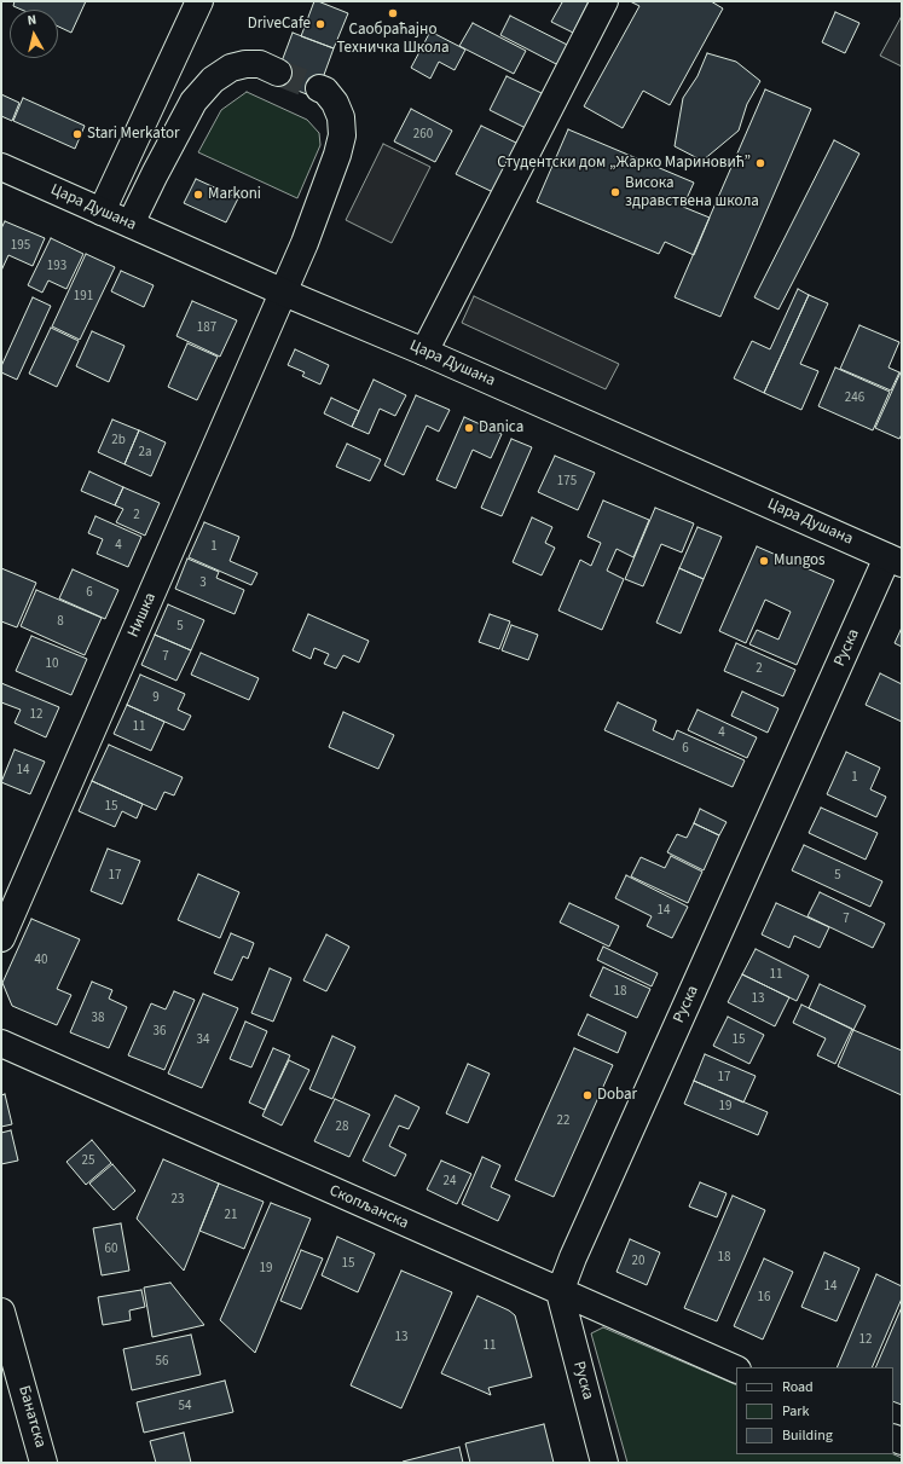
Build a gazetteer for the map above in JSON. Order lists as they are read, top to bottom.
{
  "streets": {
    "street": [
      "Цара Душана",
      "Нишка",
      "Руска",
      "Скопљанска",
      "Банатска"
    ]
  },
  "crossings": [
    ["Цара Душана", "Нишка"],
    ["Цара Душана", "Руска"],
    ["Руска", "Скопљанска"]
  ],
  "places": [
    "Саобраћајно Техничка Школа",
    "DriveCafe",
    "Stari Merkator",
    "Студентски дом „Жарко Мариновић”",
    "Висока здравствена школа",
    "Markoni",
    "Danica",
    "Mungos",
    "Dobar"
  ],
  "house_numbers": [
    "260",
    "195",
    "193",
    "191",
    "187",
    "246",
    "2b",
    "2a",
    "175",
    "2",
    "4",
    "1",
    "3",
    "6",
    "8",
    "5",
    "7",
    "10",
    "2",
    "9",
    "12",
    "11",
    "4",
    "6",
    "14",
    "1",
    "15",
    "17",
    "5",
    "14",
    "7",
    "40",
    "11",
    "18",
    "13",
    "38",
    "36",
    "34",
    "15",
    "17",
    "19",
    "22",
    "28",
    "25",
    "24",
    "23",
    "21",
    "60",
    "18",
    "20",
    "15",
    "19",
    "14",
    "16",
    "13",
    "12",
    "11",
    "56",
    "54"
  ],
  "legend": ["Road", "Park", "Building"],
  "north": "top"
}
